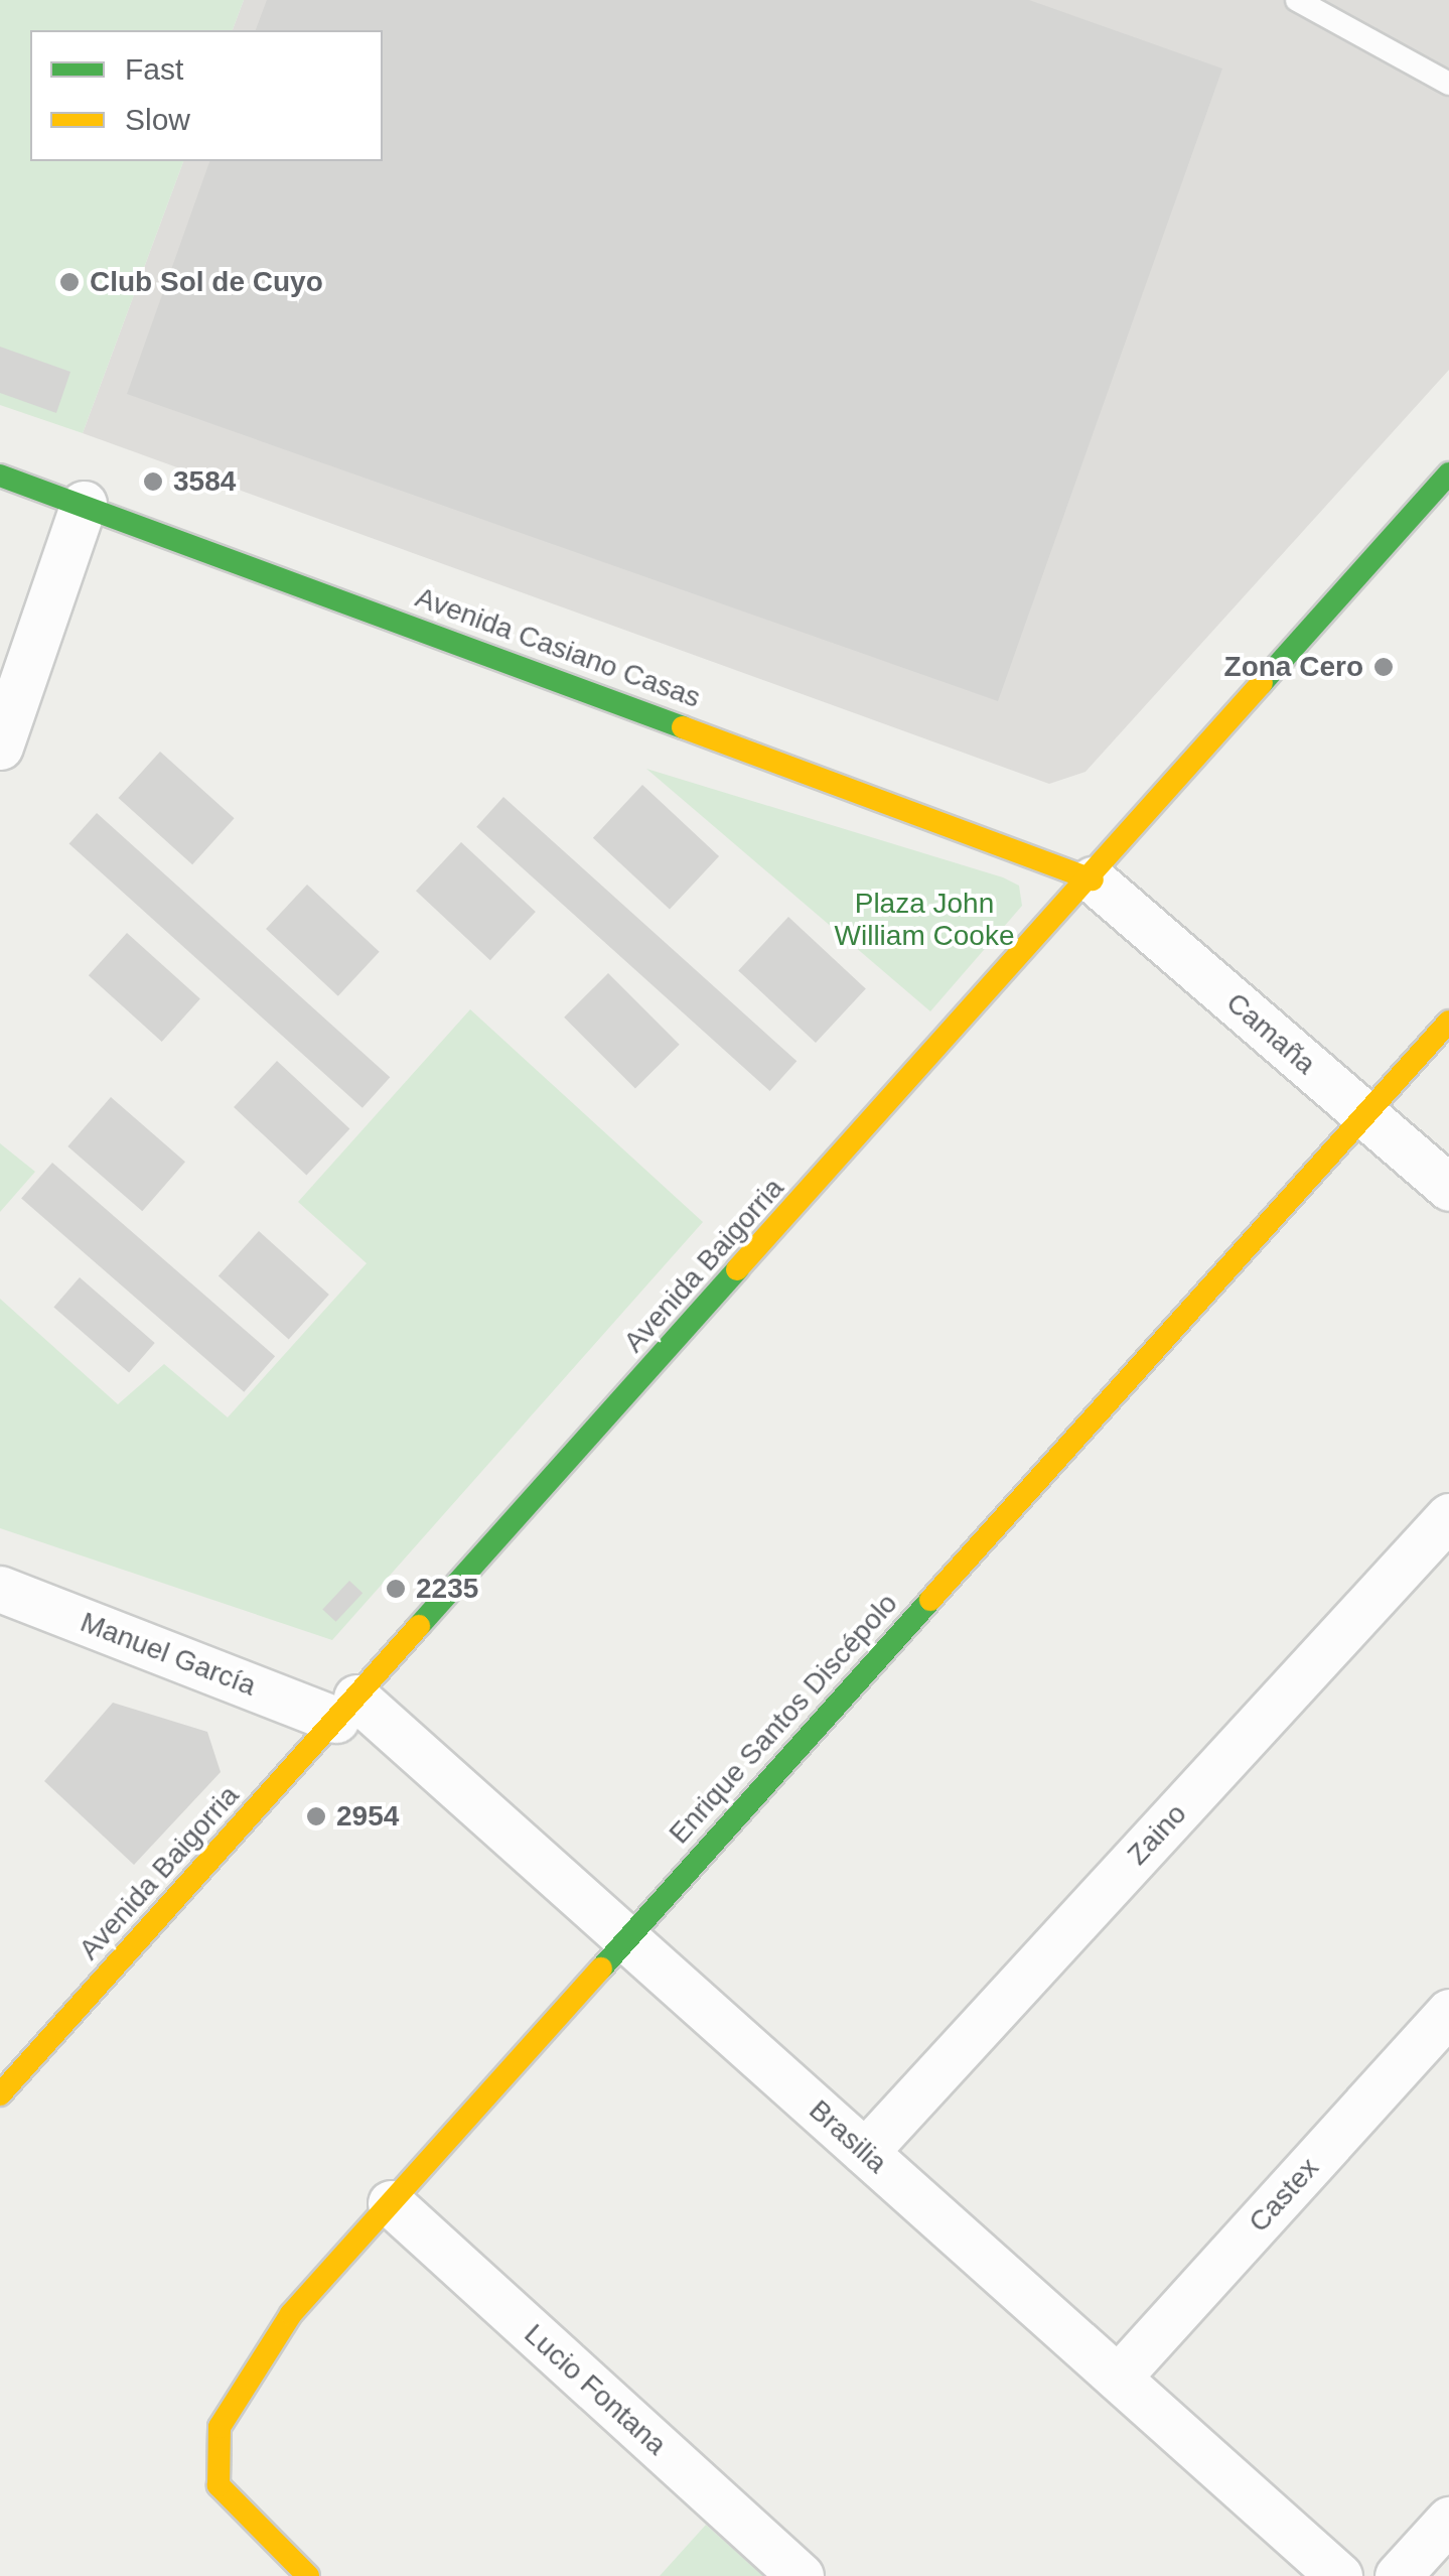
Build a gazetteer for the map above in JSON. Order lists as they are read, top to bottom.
{
  "streets": {
    "main road": ["Avenida Casiano Casas", "Avenida Baigorria", "Enrique Santos Discépolo"],
    "street": [
      "Camaña",
      "Manuel García",
      "Zaino",
      "Brasilia",
      "Castex",
      "Lucio Fontana"
    ]
  },
  "crossings": [
    ["Avenida Casiano Casas", "Camaña"],
    ["Avenida Casiano Casas", "Avenida Baigorria"],
    ["Camaña", "Avenida Baigorria"],
    ["Camaña", "Enrique Santos Discépolo"],
    ["Avenida Baigorria", "Manuel García"],
    ["Avenida Baigorria", "Brasilia"],
    ["Manuel García", "Brasilia"],
    ["Enrique Santos Discépolo", "Brasilia"],
    ["Enrique Santos Discépolo", "Lucio Fontana"],
    ["Zaino", "Brasilia"],
    ["Brasilia", "Castex"]
  ],
  "parks": ["Plaza John William Cooke"],
  "places": [
    "Club Sol de Cuyo",
    "3584",
    "Zona Cero",
    "2235",
    "2954"
  ],
  "legend": ["Fast", "Slow"]
}
